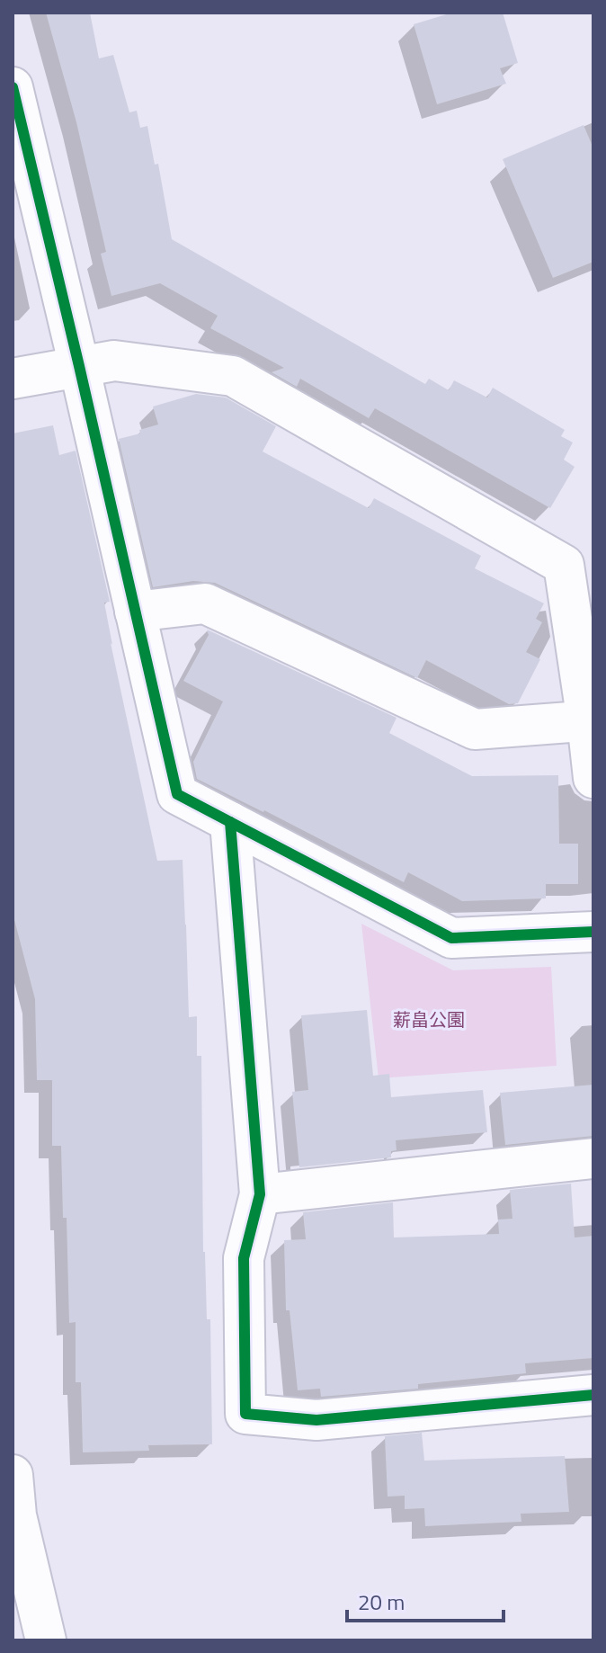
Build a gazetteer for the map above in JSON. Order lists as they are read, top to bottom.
{
  "parks": ["薪畠公園"],
  "scale_bar": "20 m"
}
